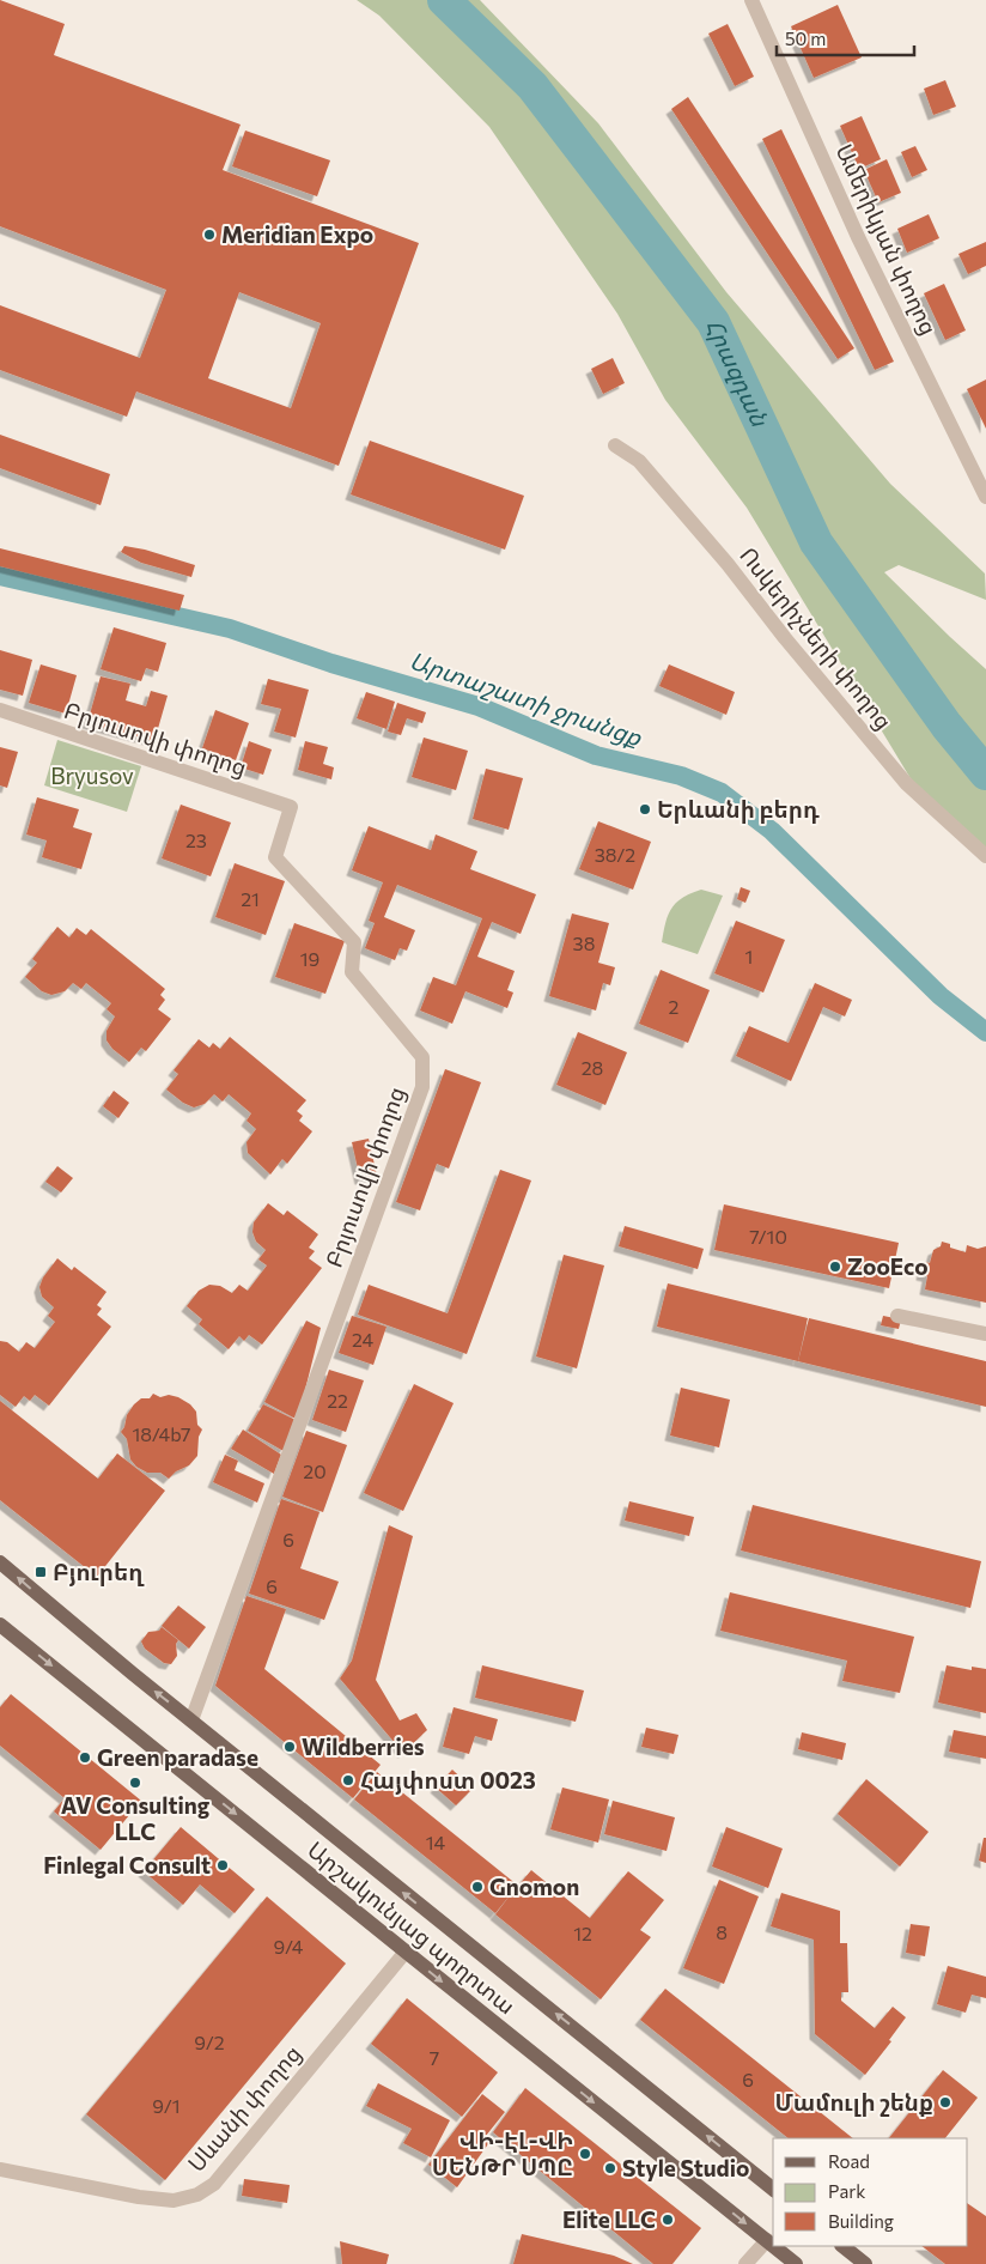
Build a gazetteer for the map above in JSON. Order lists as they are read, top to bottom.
{
  "streets": {
    "main road": ["Արշակունյաց պողոտա"],
    "street": [
      "Ամերիկյան փողոց",
      "Ոսկերիչների փողոց",
      "Բրյուսովի փողոց",
      "Սևանի փողոց"
    ]
  },
  "crossings": [
    ["Բրյուսովի փողոց", "Արշակունյաց պողոտա"],
    ["Արշակունյաց պողոտա", "Սևանի փողոց"]
  ],
  "water": ["Հրազդան", "Արտաշատի ջրանցք"],
  "parks": ["Bryusov"],
  "places": {
    "other": [
      "Meridian Expo",
      "Երևանի բերդ",
      "ZooEco",
      "Wildberries",
      "Green paradase",
      "Հայփոստ 0023",
      "AV Consulting LLC",
      "Finlegal Consult",
      "Gnomon",
      "Մամուլի շենք",
      "ՎԻ-ԷԼ-ՎԻ ՍԵՆԹՐ ՍՊԸ",
      "Style Studio",
      "Elite LLC"
    ],
    "transit": ["Բյուրեղ"]
  },
  "house_numbers": [
    "23",
    "38/2",
    "21",
    "38",
    "1",
    "19",
    "2",
    "28",
    "7/10",
    "24",
    "22",
    "18/4b7",
    "20",
    "6",
    "6",
    "14",
    "8",
    "12",
    "9/4",
    "9/2",
    "7",
    "6",
    "9/1"
  ],
  "legend": ["Road", "Park", "Building"],
  "scale_bar": "50 m"
}
